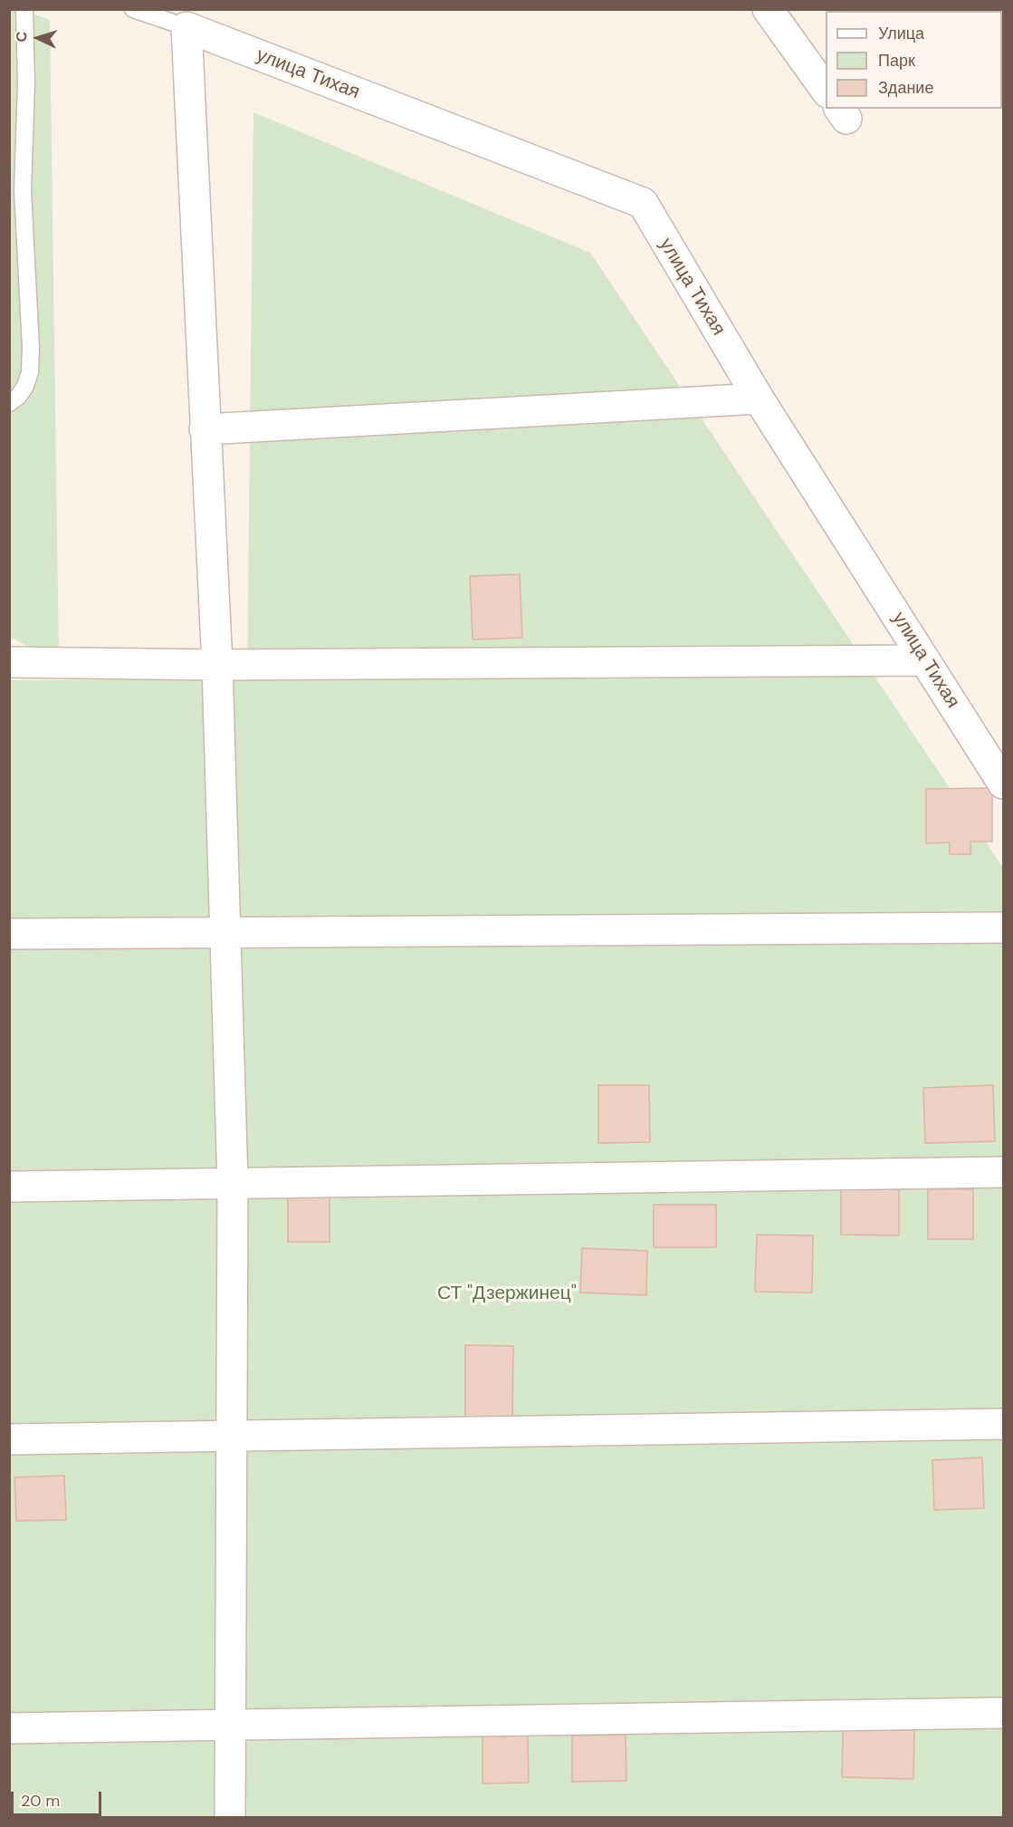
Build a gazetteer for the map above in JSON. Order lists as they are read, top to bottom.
{
  "streets": {
    "street": ["улица Тихая"]
  },
  "parks": ["СТ \"Дзержинец\""],
  "legend": ["Улица", "Парк", "Здание"],
  "scale_bar": "20 m",
  "north": "left"
}
